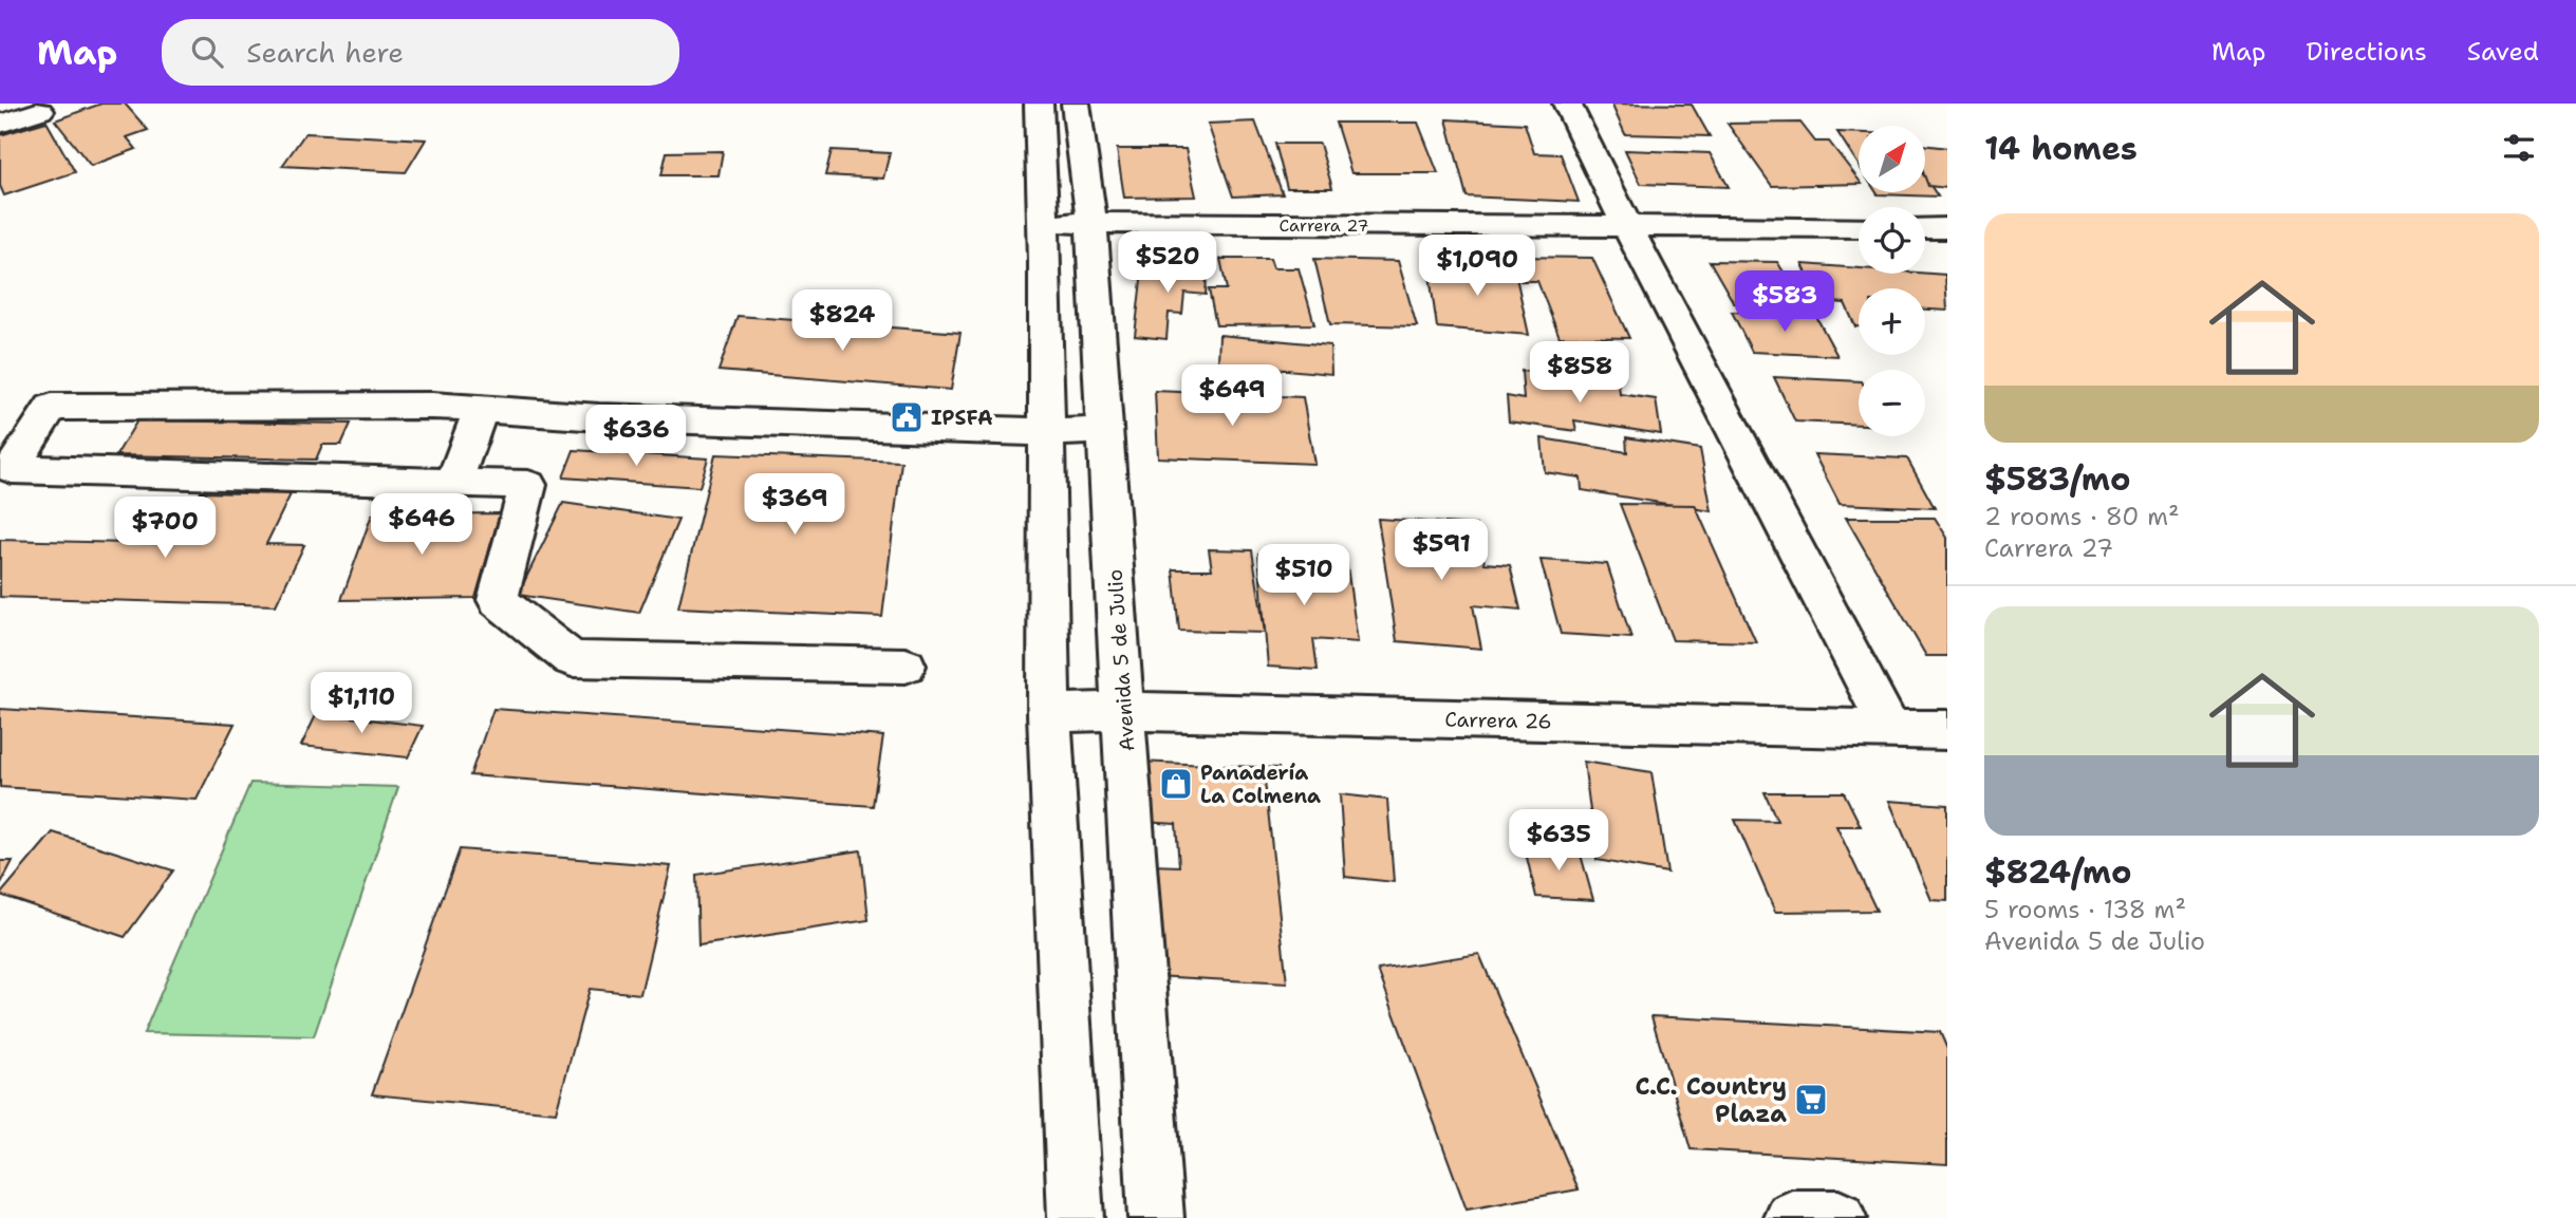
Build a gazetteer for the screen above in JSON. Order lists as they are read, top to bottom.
{
  "streets": {
    "street": ["Carrera 27", "Avenida 5 de Julio", "Carrera 26"]
  },
  "crossings": [
    ["Carrera 27", "Avenida 5 de Julio"],
    ["Avenida 5 de Julio", "Carrera 26"]
  ],
  "places": {
    "public building": ["IPSFA"],
    "shop": ["Panadería La Colmena"],
    "supermarket": ["C.C. Country Plaza"]
  },
  "north": "top right",
  "page": {
    "header": "Map",
    "search": "Search here",
    "nav": ["Map", "Directions", "Saved"],
    "heading": "14 homes",
    "map_buttons": ["+", "−"],
    "list": [
      {
        "name": "$583/mo",
        "note": "2 rooms · 80 m² · Carrera 27"
      },
      {
        "name": "$824/mo",
        "note": "5 rooms · 138 m² · Avenida 5 de Julio"
      }
    ],
    "price": [
      "$520",
      "$1,090",
      "$583",
      "$824",
      "$858",
      "$649",
      "$636",
      "$369",
      "$646",
      "$700",
      "$591",
      "$510",
      "$1,110",
      "$635"
    ]
  }
}
